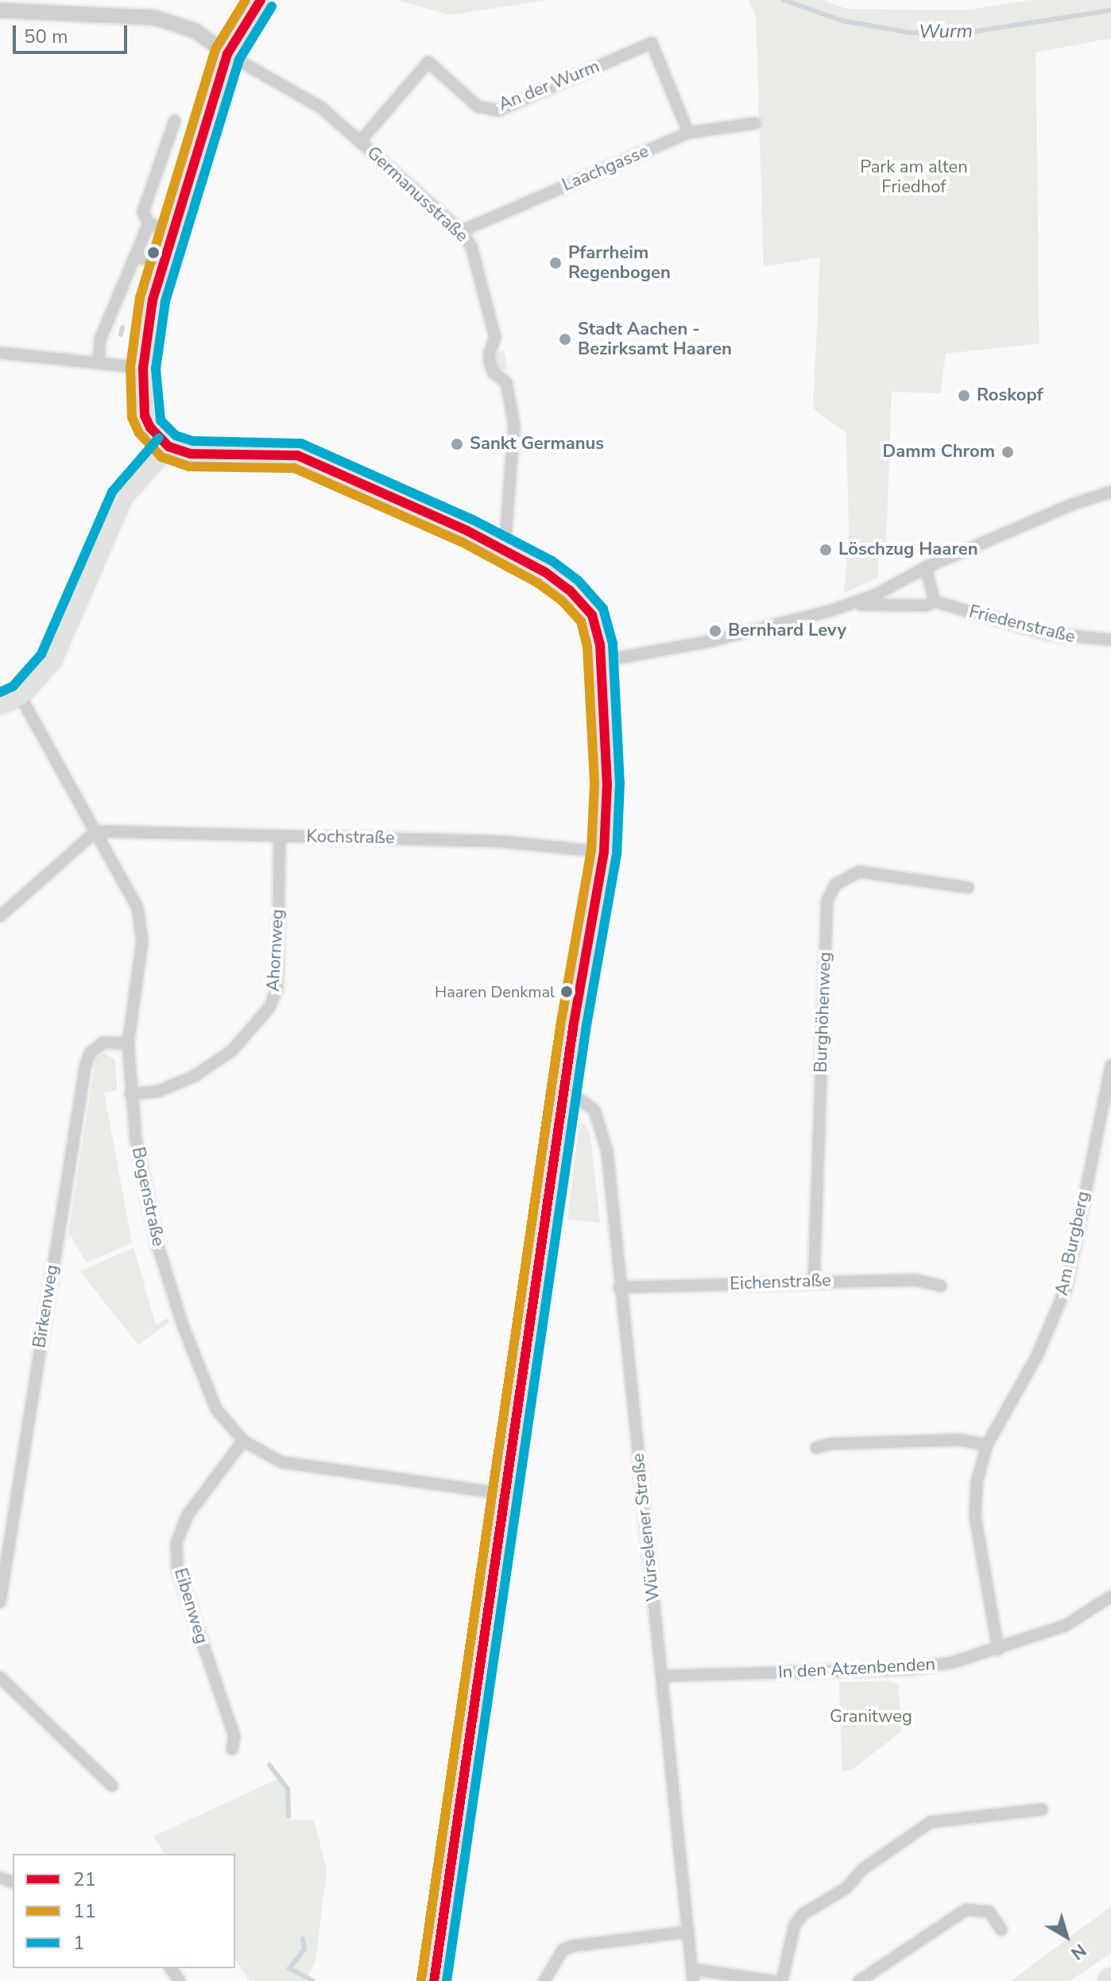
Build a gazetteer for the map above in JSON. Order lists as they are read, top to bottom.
{
  "streets": {
    "street": [
      "An der Wurm",
      "Laachgasse",
      "Germanusstraße",
      "Friedenstraße",
      "Kochstraße",
      "Ahornweg",
      "Burghöhenweg",
      "Bogenstraße",
      "Am Burgberg",
      "Eichenstraße",
      "Birkenweg",
      "Würselener Straße",
      "Eibenweg",
      "In den Atzenbenden"
    ]
  },
  "crossings": [
    ["An der Wurm", "Laachgasse"],
    ["An der Wurm", "Germanusstraße"],
    ["Laachgasse", "Germanusstraße"],
    ["Kochstraße", "Ahornweg"],
    ["Kochstraße", "Bogenstraße"],
    ["Ahornweg", "Bogenstraße"],
    ["Burghöhenweg", "Eichenstraße"],
    ["Bogenstraße", "Birkenweg"],
    ["Bogenstraße", "Eibenweg"],
    ["Am Burgberg", "In den Atzenbenden"],
    ["Eichenstraße", "Würselener Straße"],
    ["Würselener Straße", "In den Atzenbenden"]
  ],
  "water": ["Wurm"],
  "parks": ["Park am alten Friedhof", "Granitweg"],
  "places": [
    "Pfarrheim Regenbogen",
    "Stadt Aachen - Bezirksamt Haaren",
    "Roskopf",
    "Sankt Germanus",
    "Damm Chrom",
    "Löschzug Haaren",
    "Bernhard Levy",
    "Haaren Denkmal"
  ],
  "lines": ["transit line 21", "transit line 11", "transit line 1"],
  "legend": ["21", "11", "1"],
  "scale_bar": "50 m",
  "north": "bottom right"
}
